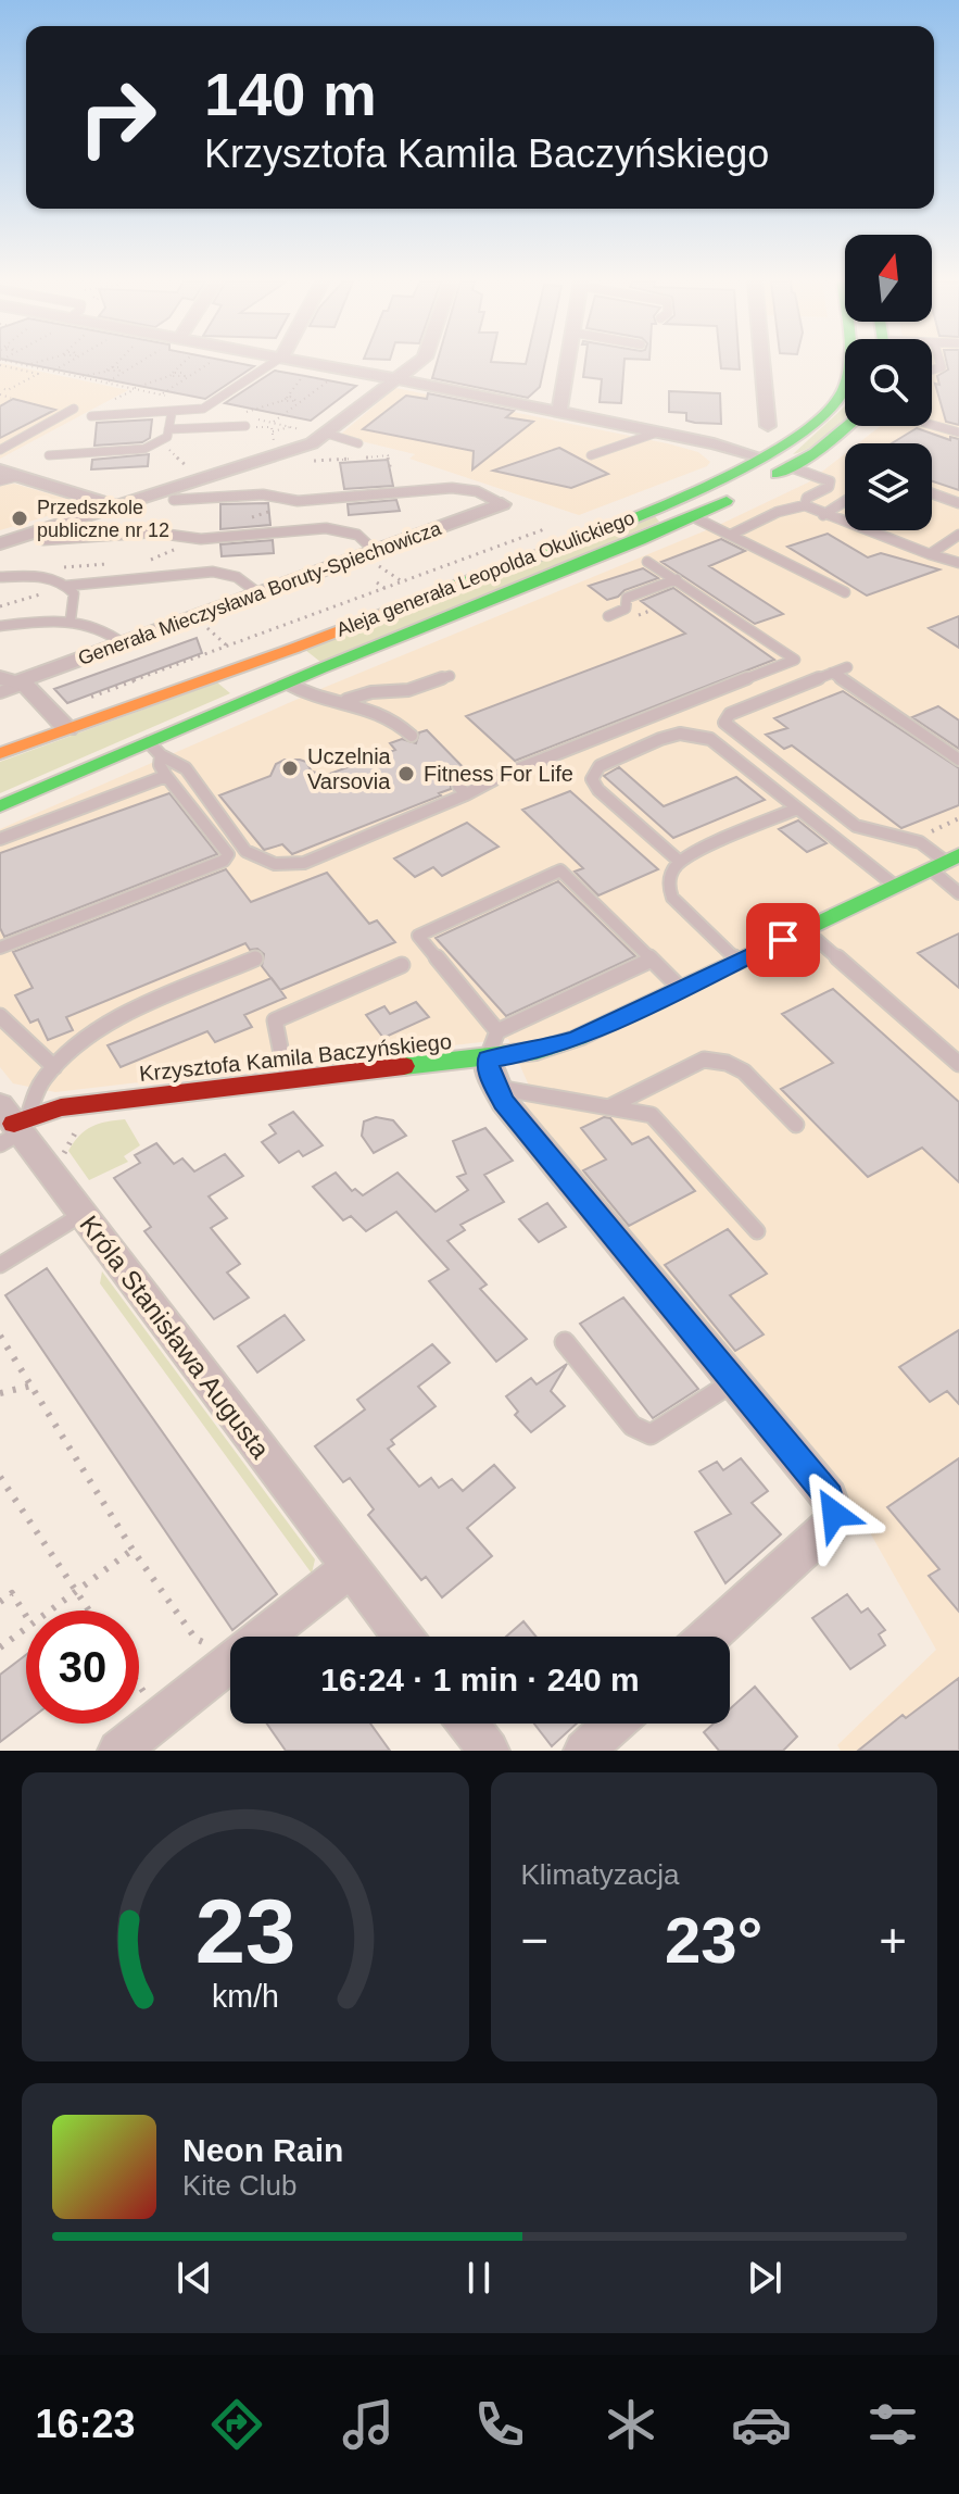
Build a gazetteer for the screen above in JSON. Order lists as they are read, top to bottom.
{
  "streets": {
    "main road": ["Aleja generała Leopolda Okulickiego", "Krzysztofa Kamila Baczyńskiego"],
    "street": ["Generała Mieczysława Boruty-Spiechowicza", "Króla Stanisława Augusta"]
  },
  "crossings": [
    ["Aleja generała Leopolda Okulickiego", "Generała Mieczysława Boruty-Spiechowicza"],
    ["Krzysztofa Kamila Baczyńskiego", "Króla Stanisława Augusta"]
  ],
  "places": ["Przedszkole publiczne nr 12", "Uczelnia Varsovia", "Fitness For Life"],
  "north": "top",
  "page": {
    "turn": ["140 m", "Krzysztofa Kamila Baczyńskiego"],
    "limit": "30",
    "trip": "16:24 · 1 min · 240 m",
    "tile": "Klimatyzacja",
    "heat": ["−", "23°", "+"],
    "song": ["Neon Rain", "Kite Club"],
    "tabs": "16:23",
    "gauge": ["23", "km/h"]
  }
}
